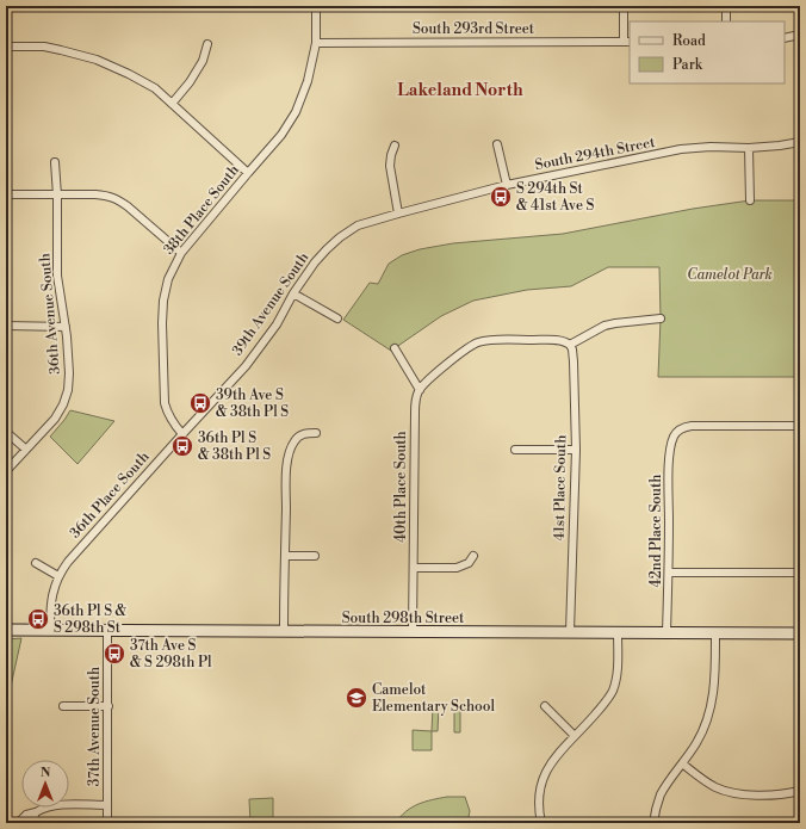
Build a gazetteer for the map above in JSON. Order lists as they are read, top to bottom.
{
  "streets": {
    "street": [
      "South 293rd Street",
      "South 294th Street",
      "38th Place South",
      "39th Avenue South",
      "36th Avenue South",
      "40th Place South",
      "41st Place South",
      "36th Place South",
      "42nd Place South",
      "South 298th Street",
      "37th Avenue South"
    ]
  },
  "crossings": [
    ["South 293rd Street", "38th Place South"],
    ["South 294th Street", "39th Avenue South"],
    ["38th Place South", "39th Avenue South"],
    ["38th Place South", "36th Place South"],
    ["39th Avenue South", "36th Place South"],
    ["40th Place South", "South 298th Street"],
    ["41st Place South", "South 298th Street"],
    ["36th Place South", "South 298th Street"],
    ["42nd Place South", "South 298th Street"],
    ["South 298th Street", "37th Avenue South"]
  ],
  "districts": ["Lakeland North"],
  "parks": ["Camelot Park"],
  "places": {
    "bus stop": [
      "S 294th St & 41st Ave S",
      "39th Ave S & 38th Pl S",
      "36th Pl S & 38th Pl S",
      "36th Pl S & S 298th St",
      "37th Ave S & S 298th Pl"
    ],
    "school or university": ["Camelot Elementary School"]
  },
  "legend": ["Road", "Park"],
  "north": "top"
}
